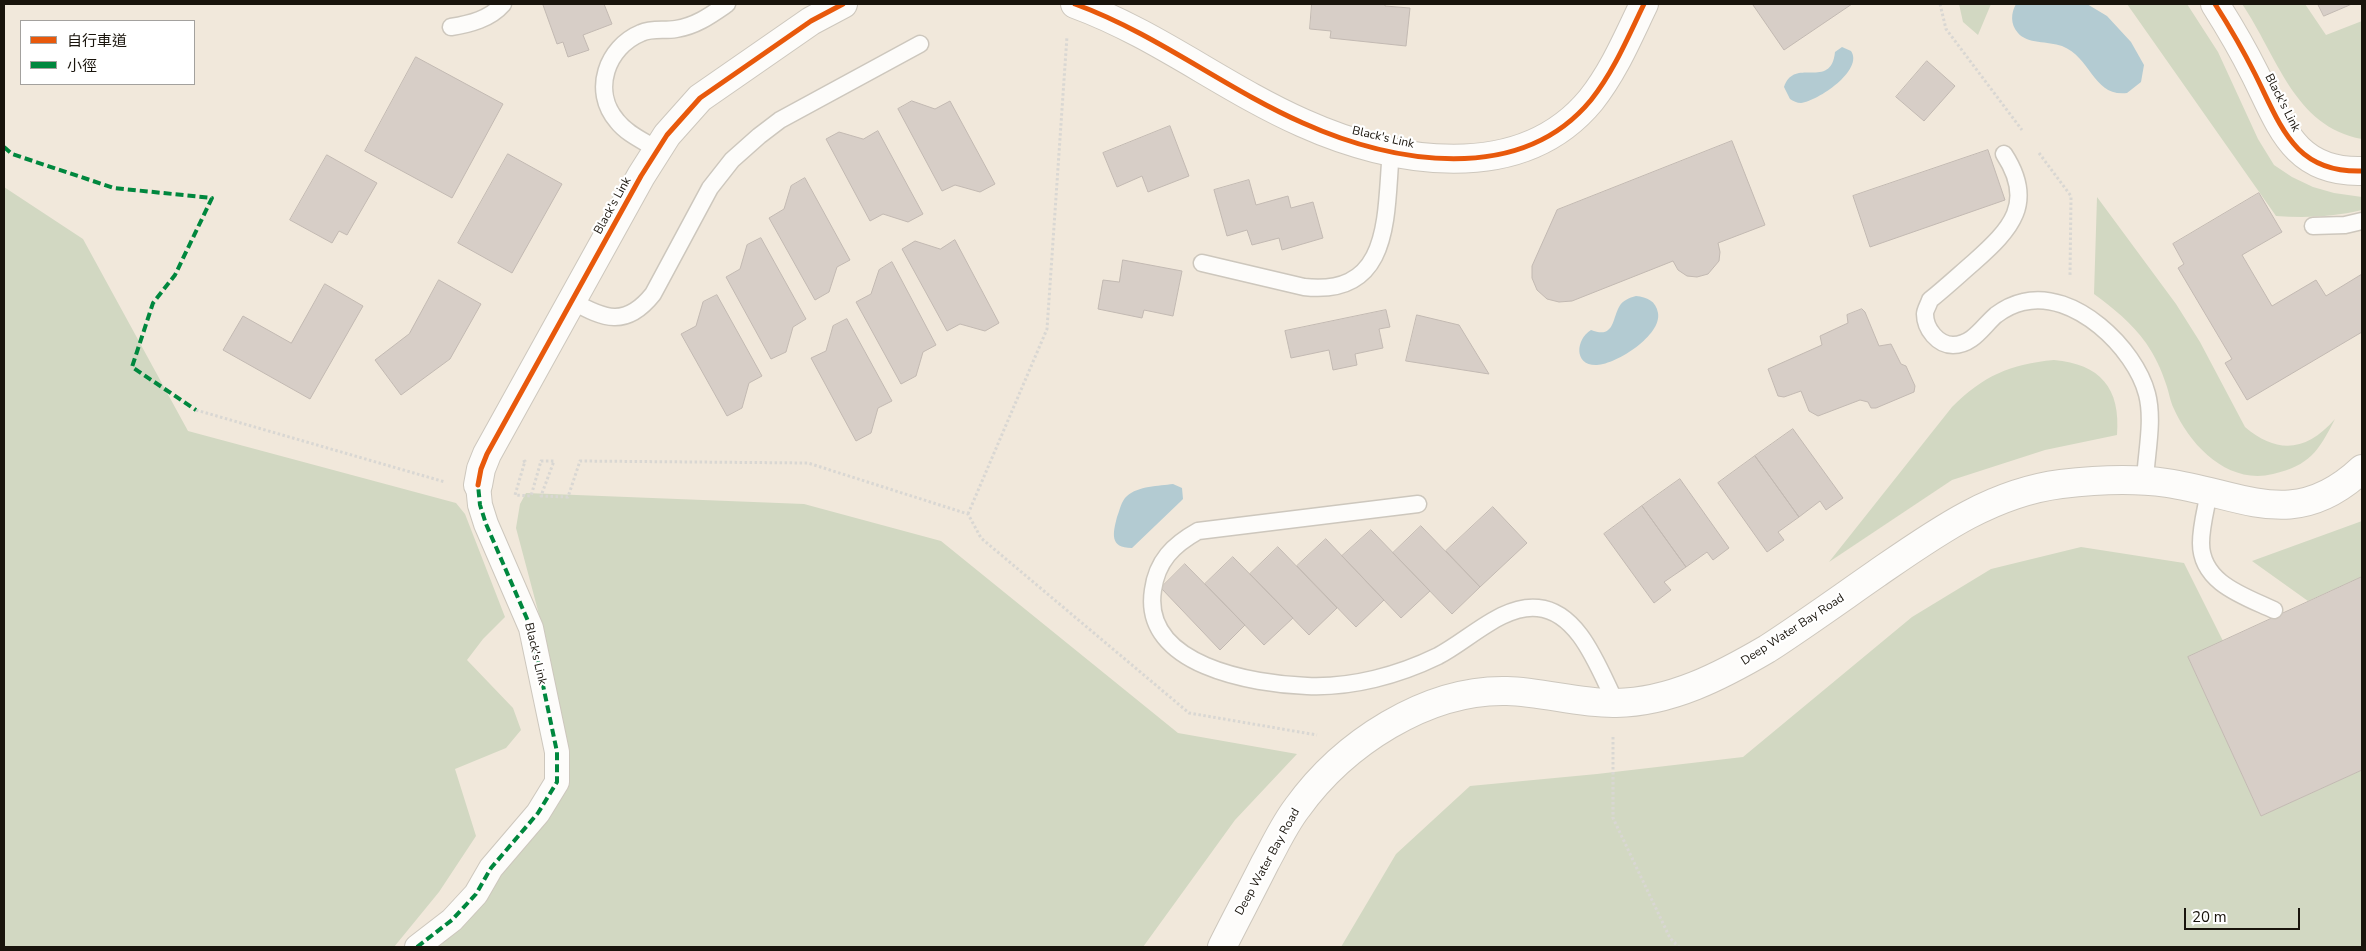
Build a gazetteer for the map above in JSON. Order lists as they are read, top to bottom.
{
  "streets": {
    "street": ["Black's Link", "Deep Water Bay Road"]
  },
  "legend": ["自行車道", "小徑"],
  "scale_bar": "20 m"
}
